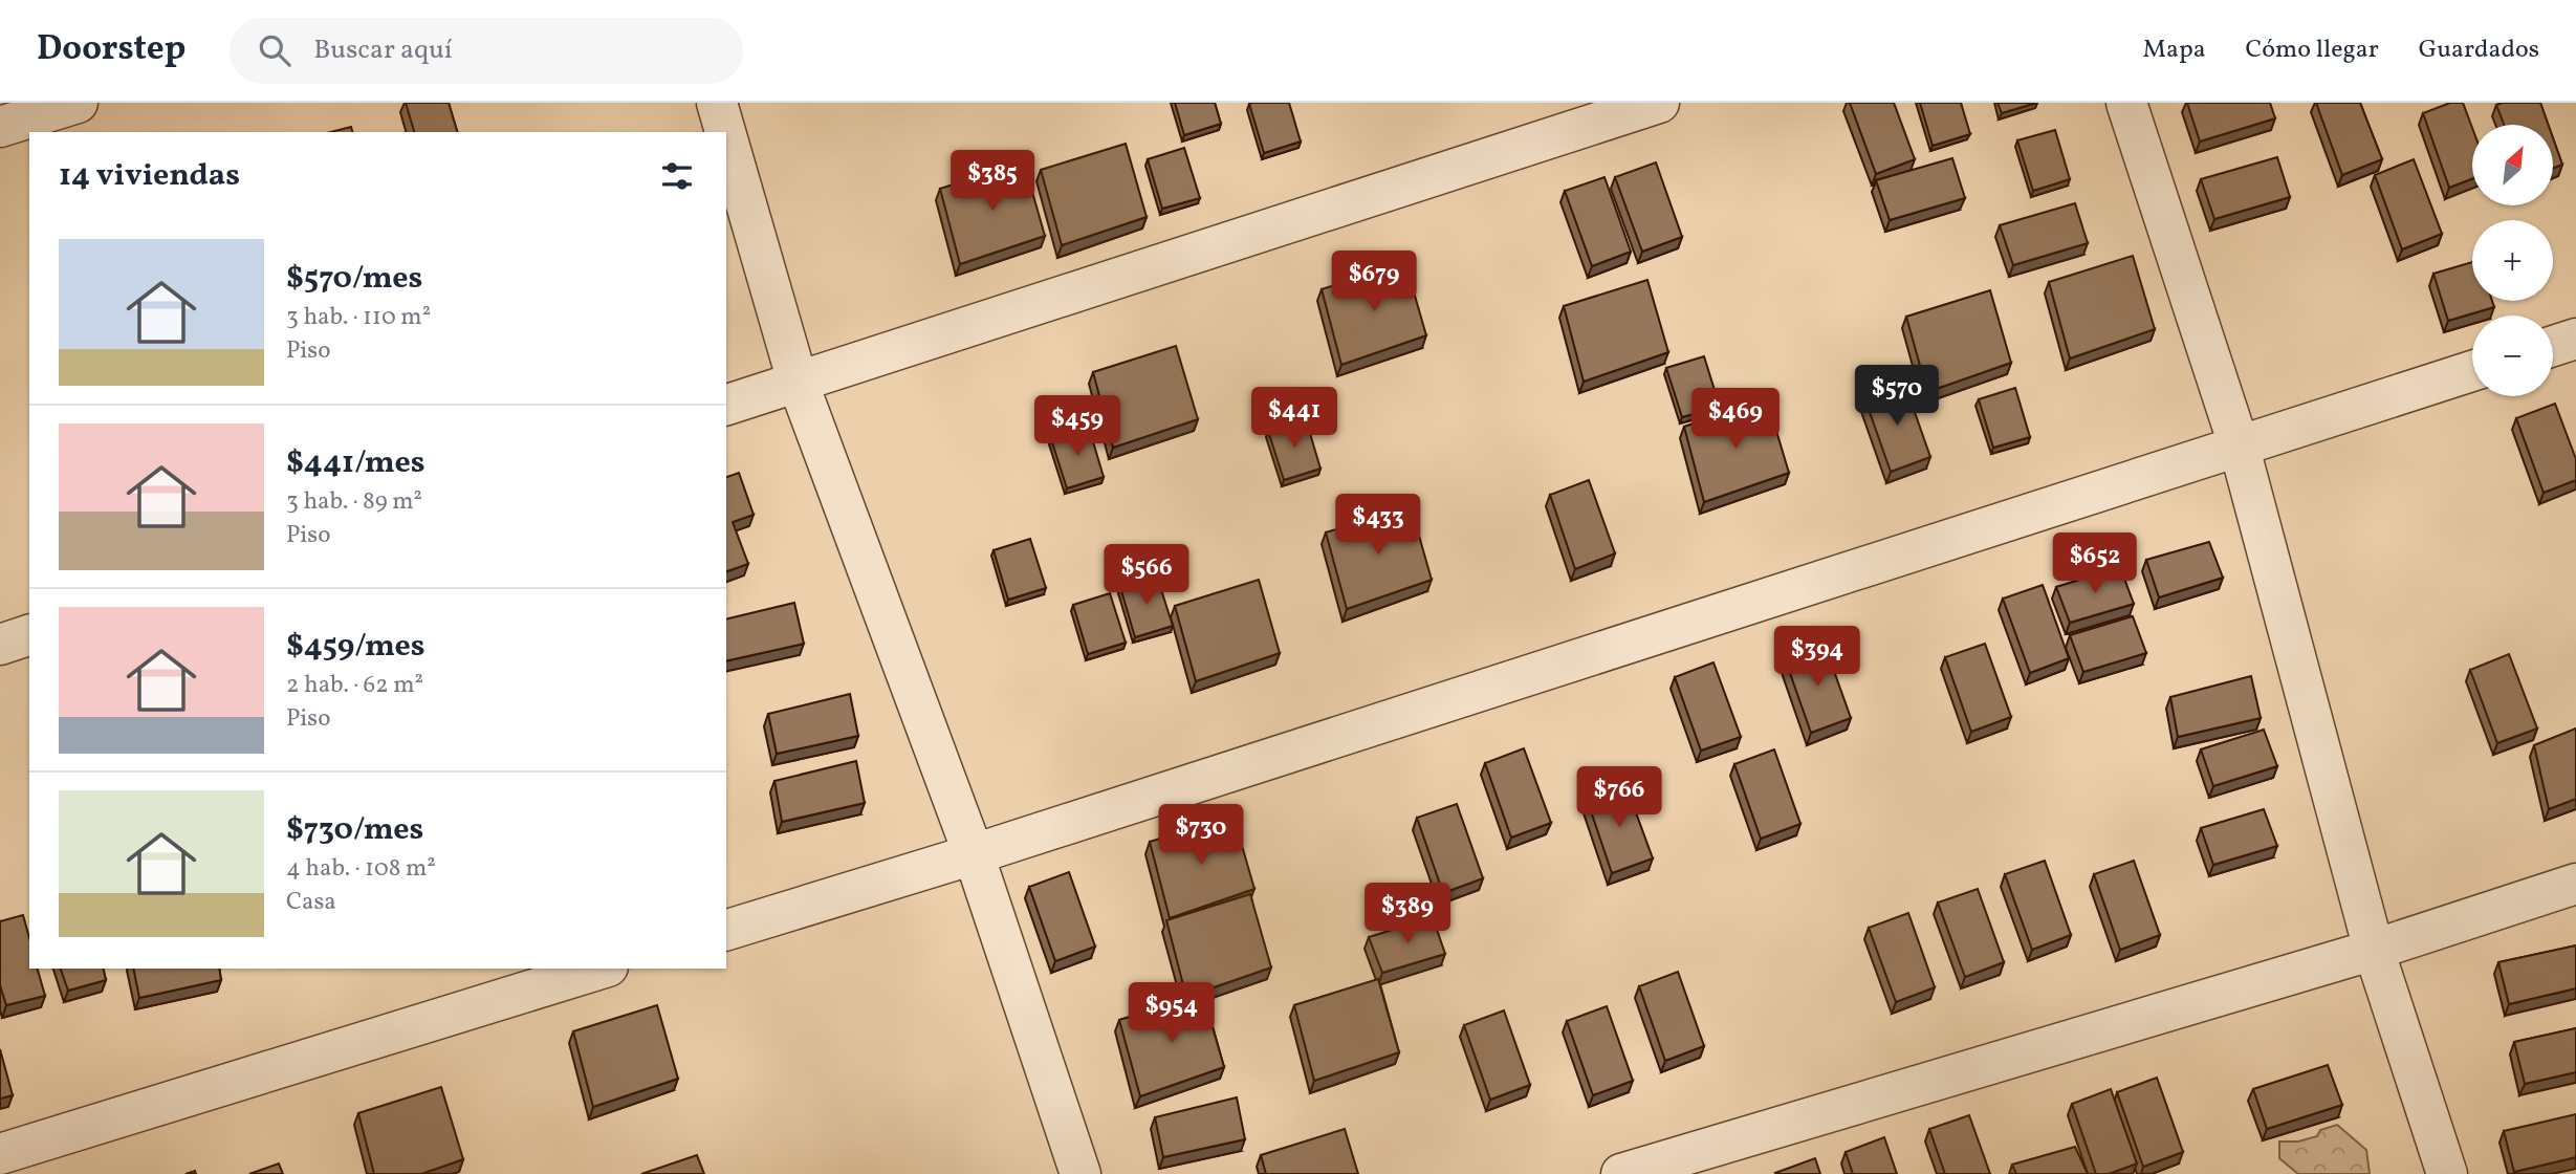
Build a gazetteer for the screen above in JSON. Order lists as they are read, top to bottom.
{
  "north": "top right",
  "page": {
    "header": "Doorstep",
    "search": "Buscar aquí",
    "nav": ["Mapa", "Cómo llegar", "Guardados"],
    "map_buttons": ["+", "−"],
    "heading": "14 viviendas",
    "price": [
      "$385",
      "$679",
      "$570",
      "$441",
      "$469",
      "$459",
      "$433",
      "$652",
      "$566",
      "$394",
      "$766",
      "$730",
      "$389",
      "$954"
    ],
    "list": [
      {
        "name": "$570/mes",
        "note": "3 hab. · 110 m² · Piso"
      },
      {
        "name": "$441/mes",
        "note": "3 hab. · 89 m² · Piso"
      },
      {
        "name": "$459/mes",
        "note": "2 hab. · 62 m² · Piso"
      },
      {
        "name": "$730/mes",
        "note": "4 hab. · 108 m² · Casa"
      }
    ]
  }
}
